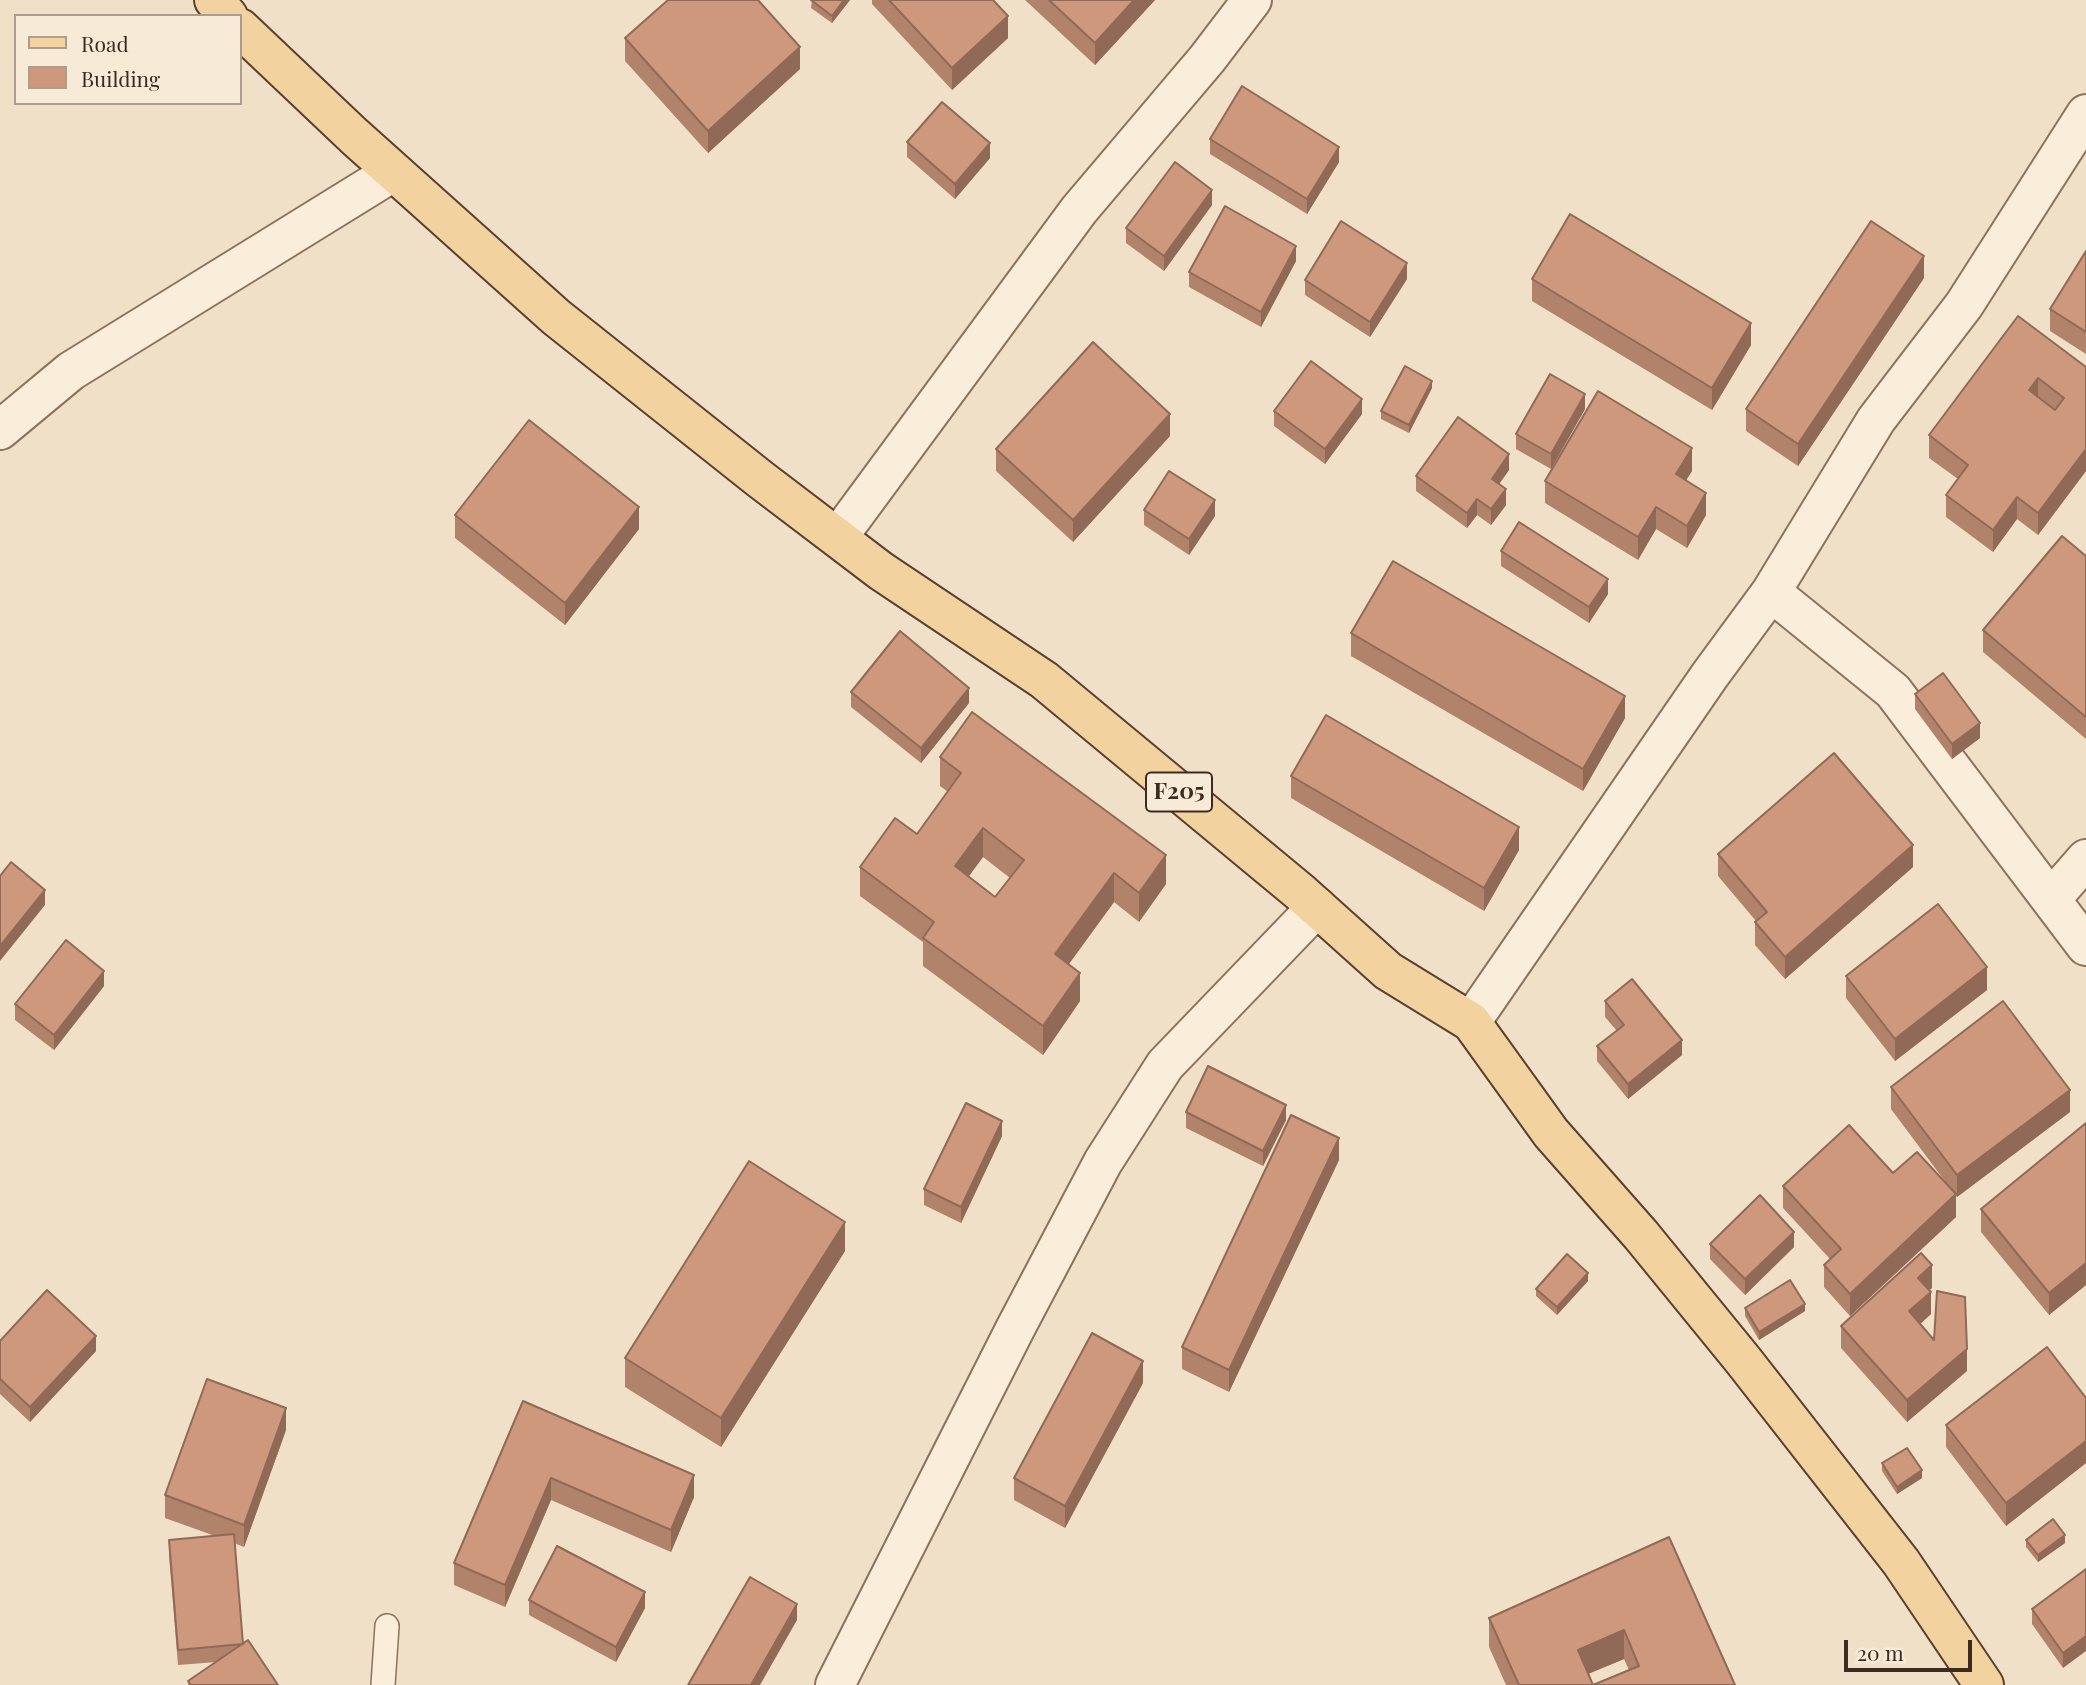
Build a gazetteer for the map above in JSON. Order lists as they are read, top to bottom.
{
  "streets": {
    "main road": ["F205"]
  },
  "legend": ["Road", "Building"],
  "scale_bar": "20 m"
}
